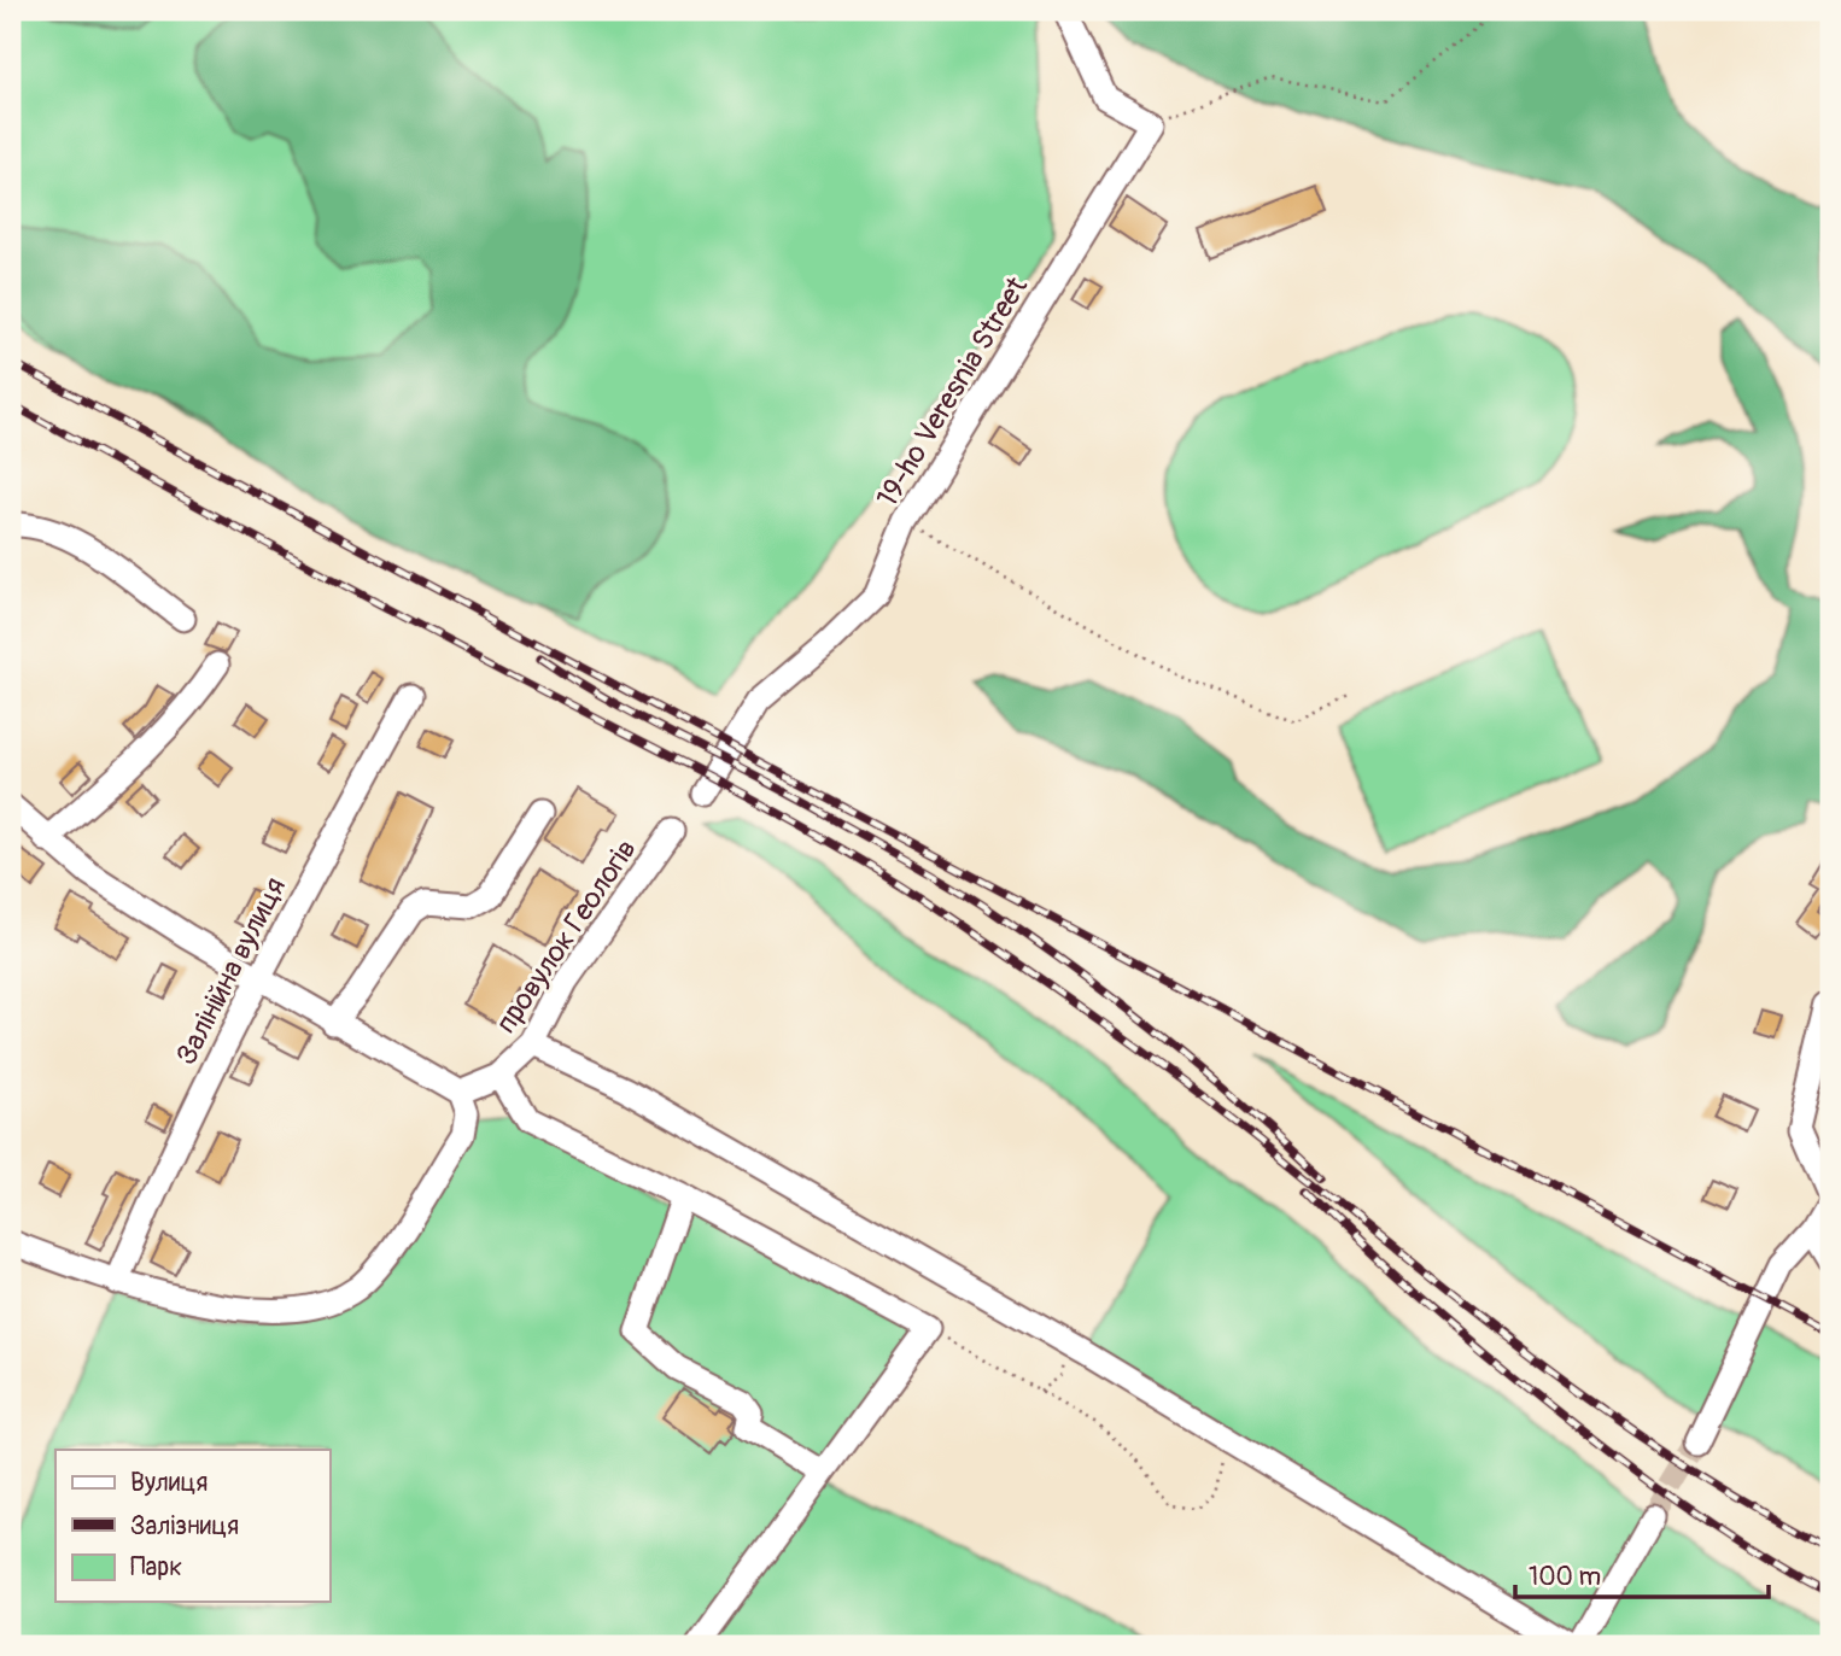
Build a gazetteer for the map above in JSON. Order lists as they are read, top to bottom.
{
  "streets": {
    "street": ["19-ho Veresnia Street", "провулок Геологів", "Залінійна вулиця"]
  },
  "legend": ["Вулиця", "Залізниця", "Парк"],
  "scale_bar": "100 m"
}
